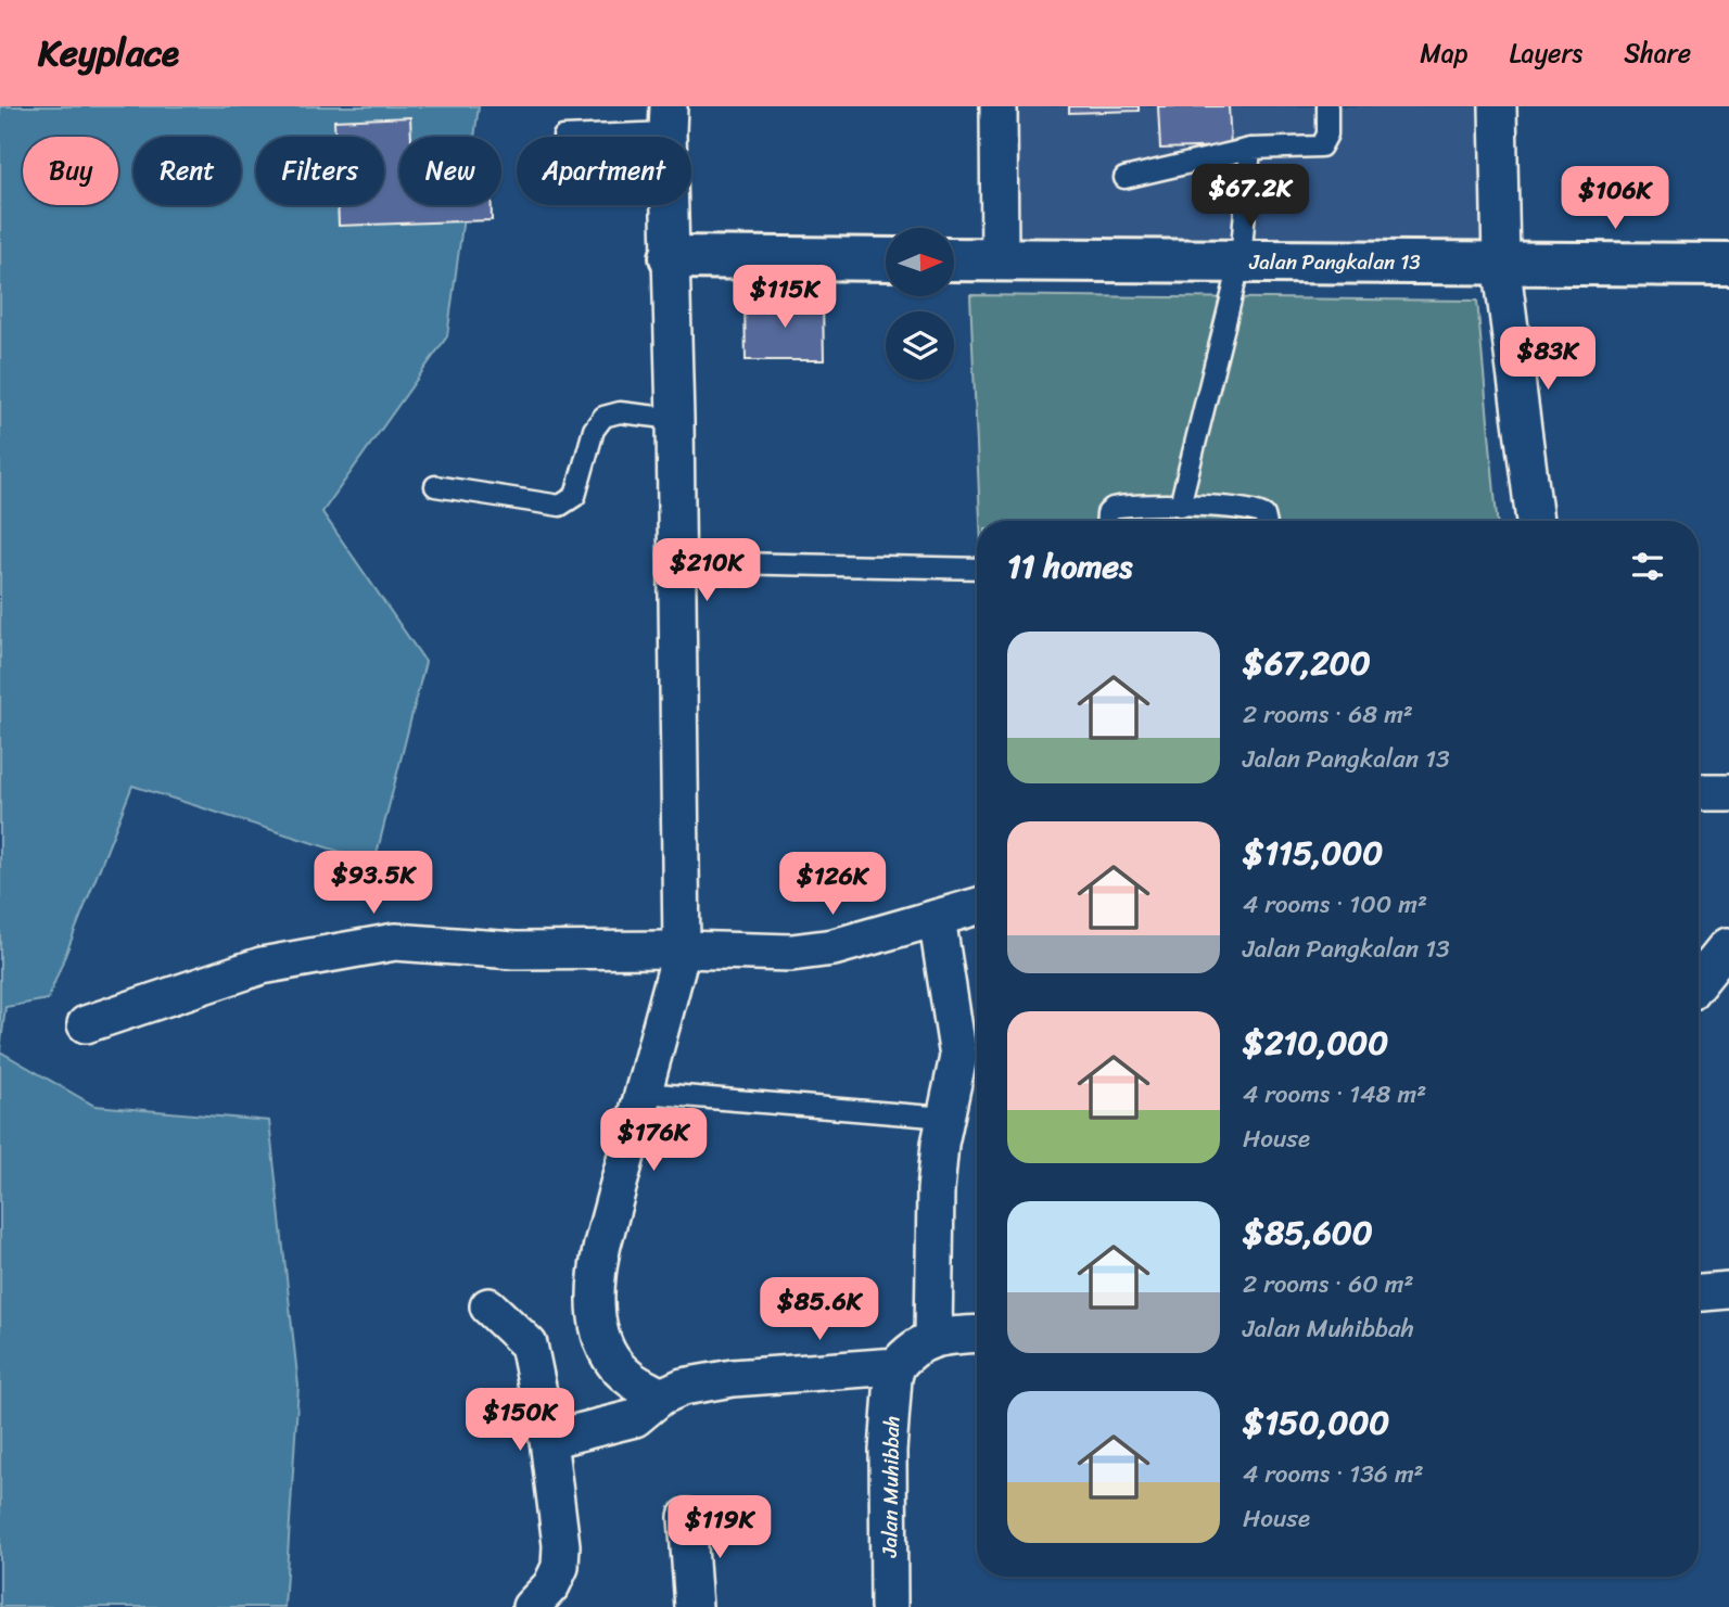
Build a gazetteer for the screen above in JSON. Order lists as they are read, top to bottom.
{
  "streets": {
    "street": ["Jalan Pangkalan 13", "Jalan Muhibbah"]
  },
  "north": "right",
  "page": {
    "header": "Keyplace",
    "nav": ["Map", "Layers", "Share"],
    "chip": [
      "Buy",
      "Rent",
      "Filters",
      "New",
      "Apartment"
    ],
    "price": [
      "$67.2K",
      "$106K",
      "$115K",
      "$83K",
      "$210K",
      "$93.5K",
      "$126K",
      "$176K",
      "$85.6K",
      "$150K",
      "$119K"
    ],
    "heading": "11 homes",
    "list": [
      {
        "name": "$67,200",
        "note": "2 rooms · 68 m² · Jalan Pangkalan 13"
      },
      {
        "name": "$115,000",
        "note": "4 rooms · 100 m² · Jalan Pangkalan 13"
      },
      {
        "name": "$210,000",
        "note": "4 rooms · 148 m² · House"
      },
      {
        "name": "$85,600",
        "note": "2 rooms · 60 m² · Jalan Muhibbah"
      },
      {
        "name": "$150,000",
        "note": "4 rooms · 136 m² · House"
      }
    ]
  }
}
